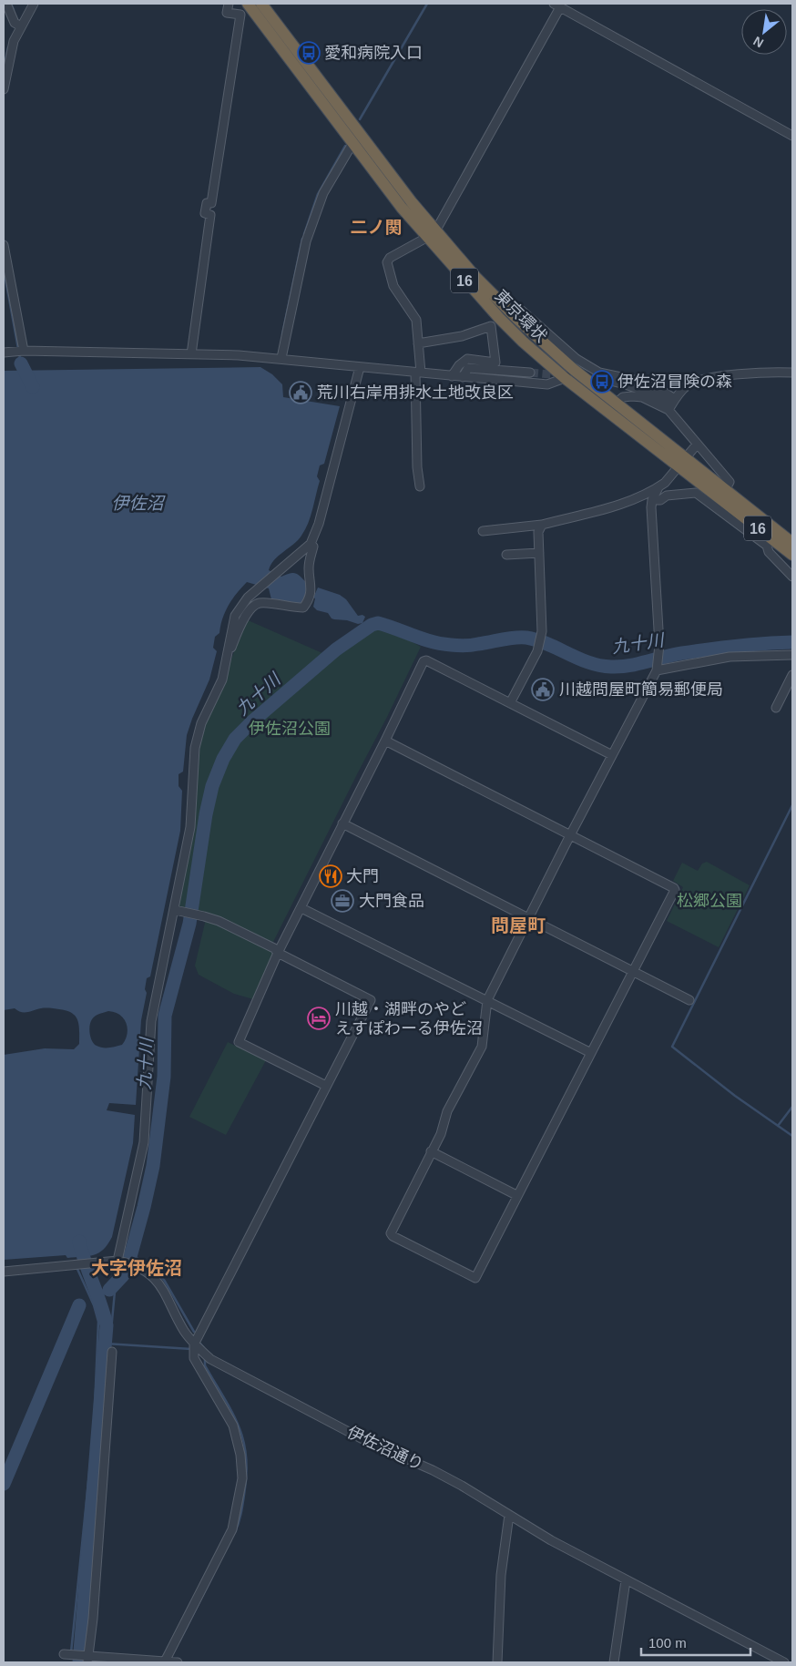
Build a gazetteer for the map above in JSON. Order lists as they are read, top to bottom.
{
  "streets": {
    "highway": ["16", "東京環状"],
    "street": ["伊佐沼通り"]
  },
  "districts": ["二ノ関", "問屋町", "大字伊佐沼"],
  "water": ["伊佐沼", "九十川"],
  "parks": ["伊佐沼公園", "松郷公園"],
  "places": {
    "bus stop": ["愛和病院入口", "伊佐沼冒険の森"],
    "public building": ["荒川右岸用排水土地改良区", "川越問屋町簡易郵便局"],
    "restaurant": ["大門"],
    "office": ["大門食品"],
    "hotel": ["川越・湖畔のやど えすぽわーる伊佐沼"]
  },
  "scale_bar": "100 m",
  "north": "bottom left"
}
